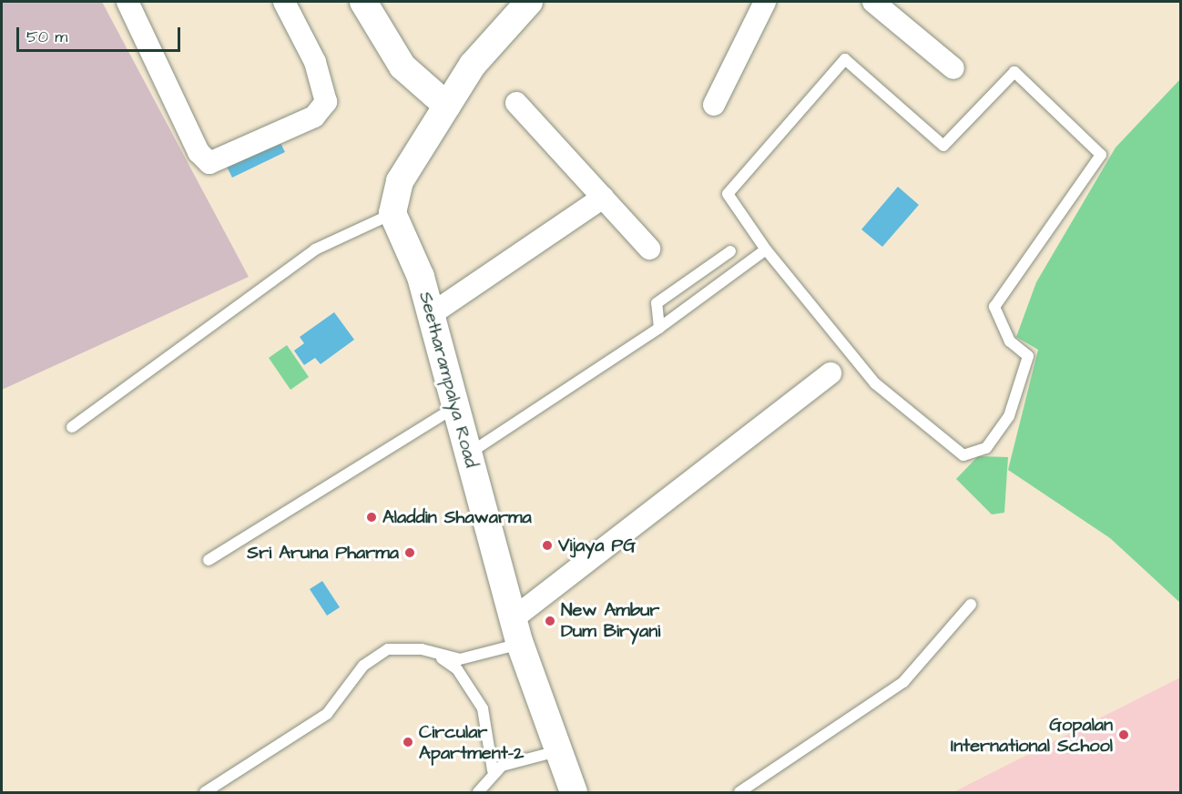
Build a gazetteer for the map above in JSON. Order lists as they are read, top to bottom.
{
  "streets": {
    "street": ["Seetharampalya Road"]
  },
  "places": [
    "Aladdin Shawarma",
    "Vijaya PG",
    "Sri Aruna Pharma",
    "New Ambur Dum Biryani",
    "Gopalan International School",
    "Circular Apartment-2"
  ],
  "scale_bar": "50 m"
}
